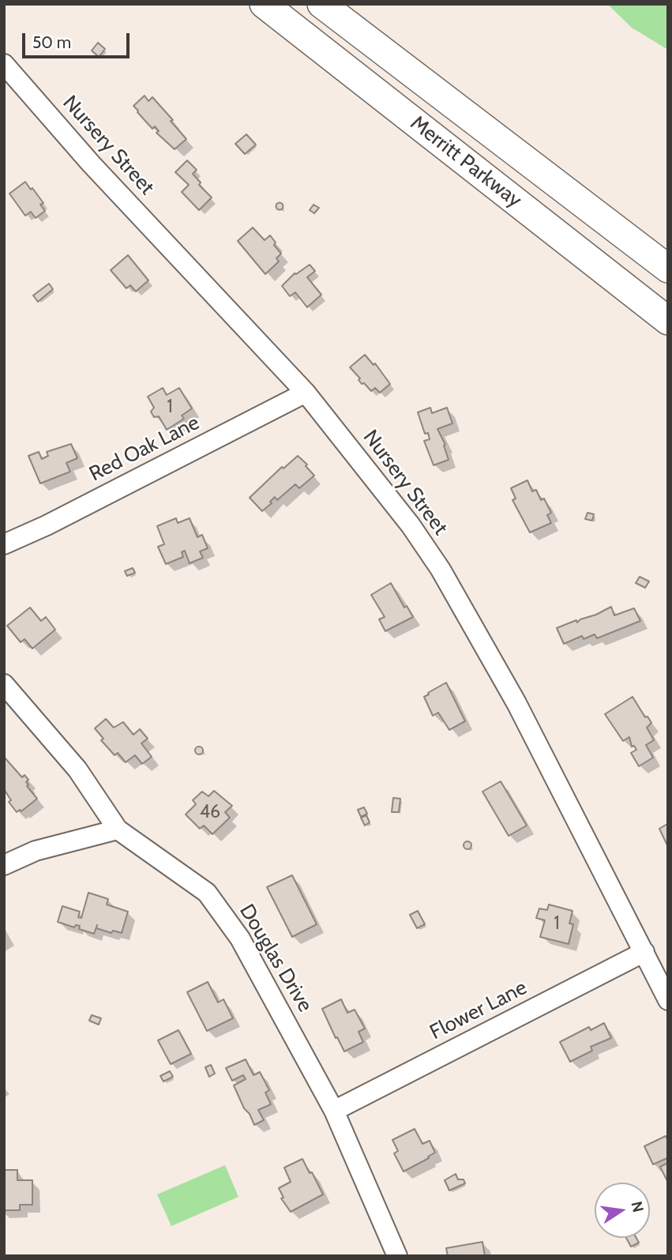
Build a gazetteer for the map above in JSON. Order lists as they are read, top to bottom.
{
  "streets": {
    "highway": ["Merritt Parkway"],
    "street": [
      "Nursery Street",
      "Red Oak Lane",
      "Douglas Drive",
      "Flower Lane"
    ]
  },
  "crossings": [
    ["Nursery Street", "Red Oak Lane"],
    ["Nursery Street", "Flower Lane"],
    ["Douglas Drive", "Flower Lane"]
  ],
  "house_numbers": ["1", "46", "1"],
  "scale_bar": "50 m",
  "north": "right"
}
